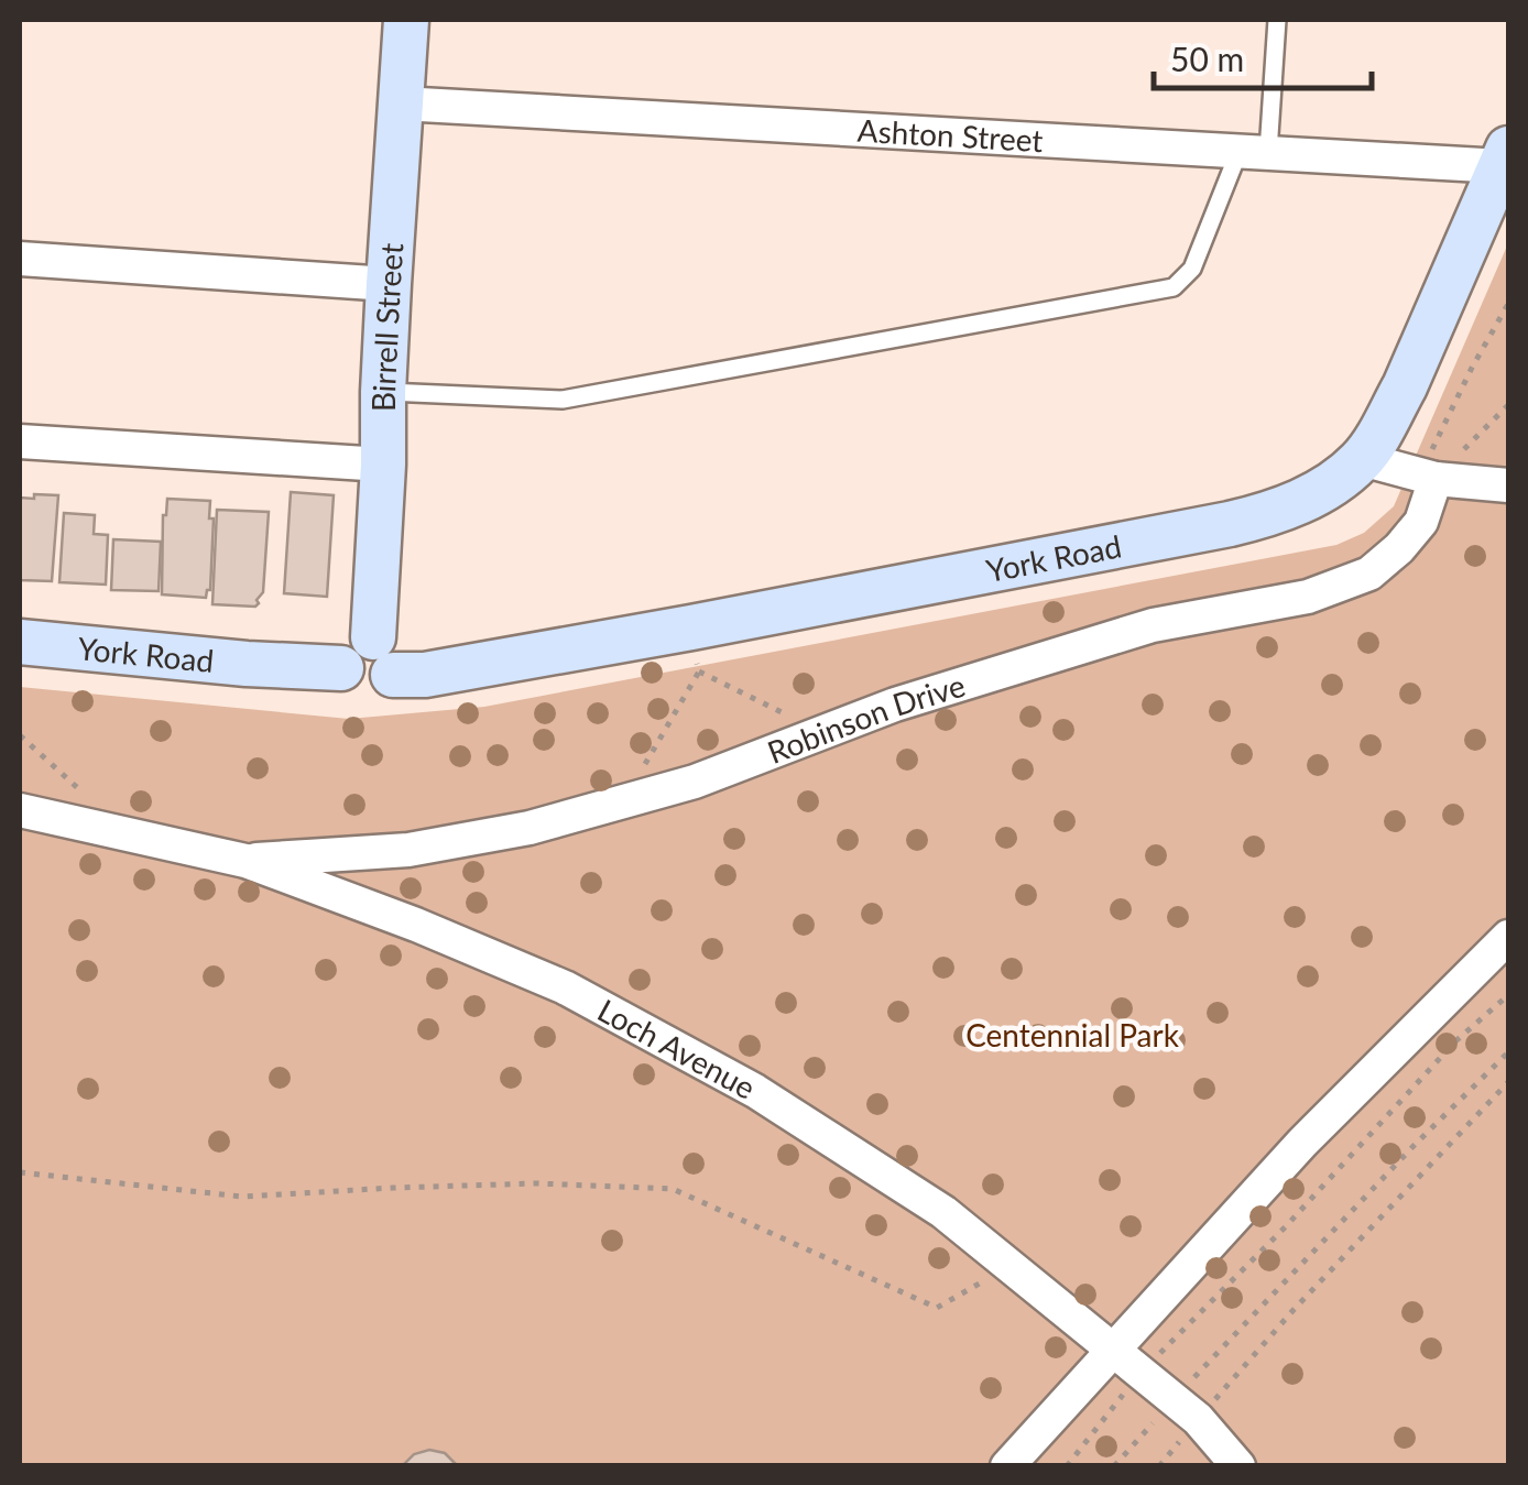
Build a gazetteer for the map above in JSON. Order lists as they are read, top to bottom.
{
  "streets": {
    "main road": ["Birrell Street", "York Road"],
    "street": ["Ashton Street", "Robinson Drive", "Loch Avenue"]
  },
  "crossings": [
    ["Ashton Street", "Birrell Street"],
    ["Ashton Street", "York Road"],
    ["Birrell Street", "York Road"],
    ["Robinson Drive", "Loch Avenue"]
  ],
  "parks": ["Centennial Park"],
  "scale_bar": "50 m"
}
